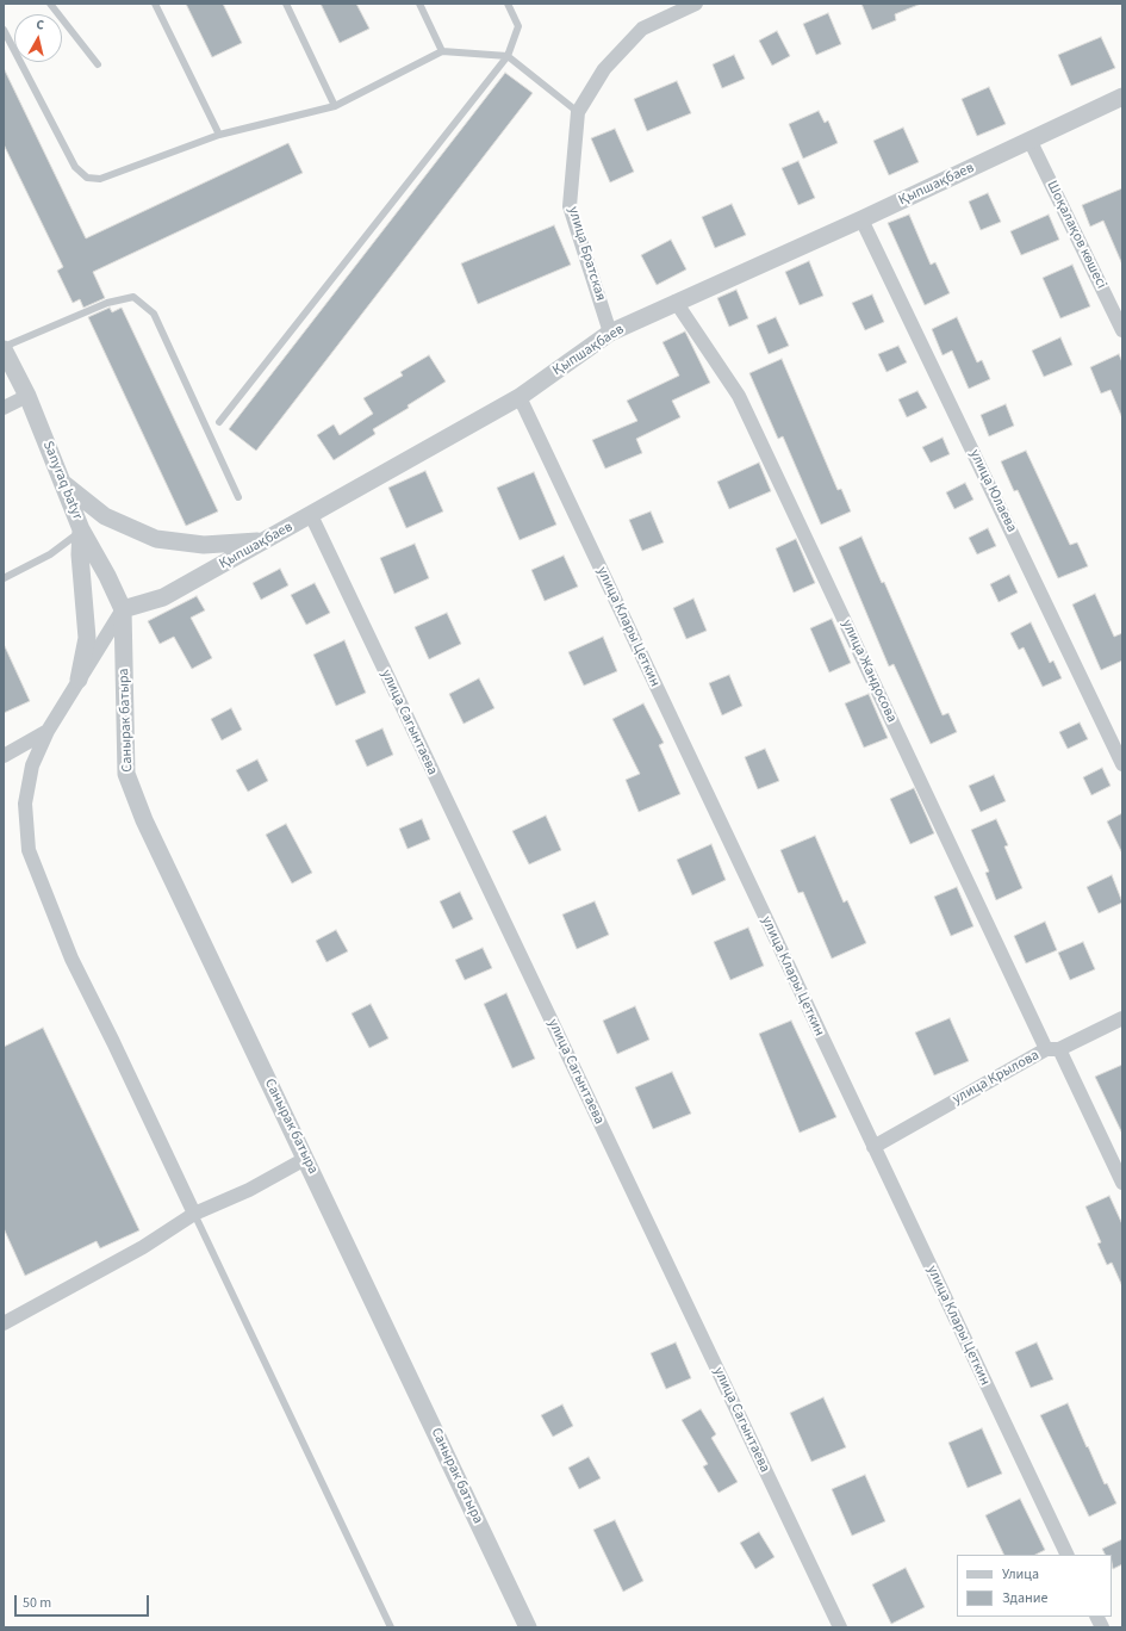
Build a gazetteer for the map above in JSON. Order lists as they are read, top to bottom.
{
  "streets": {
    "street": [
      "Қыпшақбаев",
      "Шоқалақов көшесі",
      "улица Братская",
      "Sanyraq batyr",
      "улица Юлаева",
      "улица Клары Цеткин",
      "улица Жандосова",
      "Санырак батыра",
      "улица Сагынтаева",
      "улица Крылова"
    ]
  },
  "crossings": [
    ["Қыпшақбаев", "Шоқалақов көшесі"],
    ["Қыпшақбаев", "улица Братская"],
    ["Қыпшақбаев", "Sanyraq batyr"],
    ["Қыпшақбаев", "улица Юлаева"],
    ["Қыпшақбаев", "улица Клары Цеткин"],
    ["Қыпшақбаев", "улица Жандосова"],
    ["Қыпшақбаев", "Санырак батыра"],
    ["Қыпшақбаев", "улица Сагынтаева"],
    ["Sanyraq batyr", "Санырак батыра"],
    ["улица Клары Цеткин", "улица Крылова"],
    ["улица Жандосова", "улица Крылова"]
  ],
  "legend": ["Улица", "Здание"],
  "scale_bar": "50 m",
  "north": "top"
}
